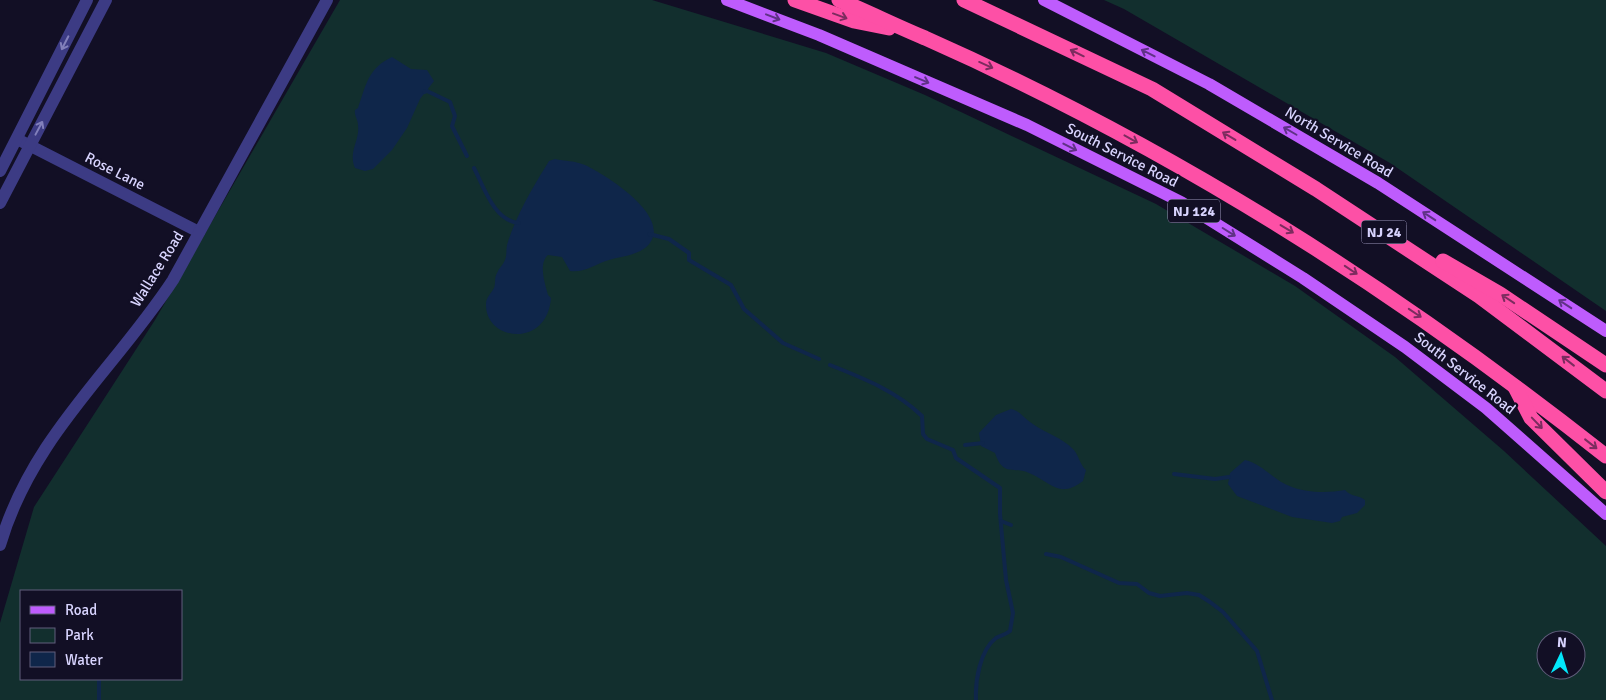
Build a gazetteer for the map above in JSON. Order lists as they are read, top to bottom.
{
  "streets": {
    "highway": ["NJ 24"],
    "main road": ["North Service Road", "South Service Road", "NJ 124"],
    "street": ["Rose Lane", "Wallace Road"]
  },
  "crossings": [
    ["Rose Lane", "Wallace Road"]
  ],
  "one_way": ["North Service Road", "South Service Road"],
  "legend": ["Road", "Park", "Water"],
  "north": "top"
}
